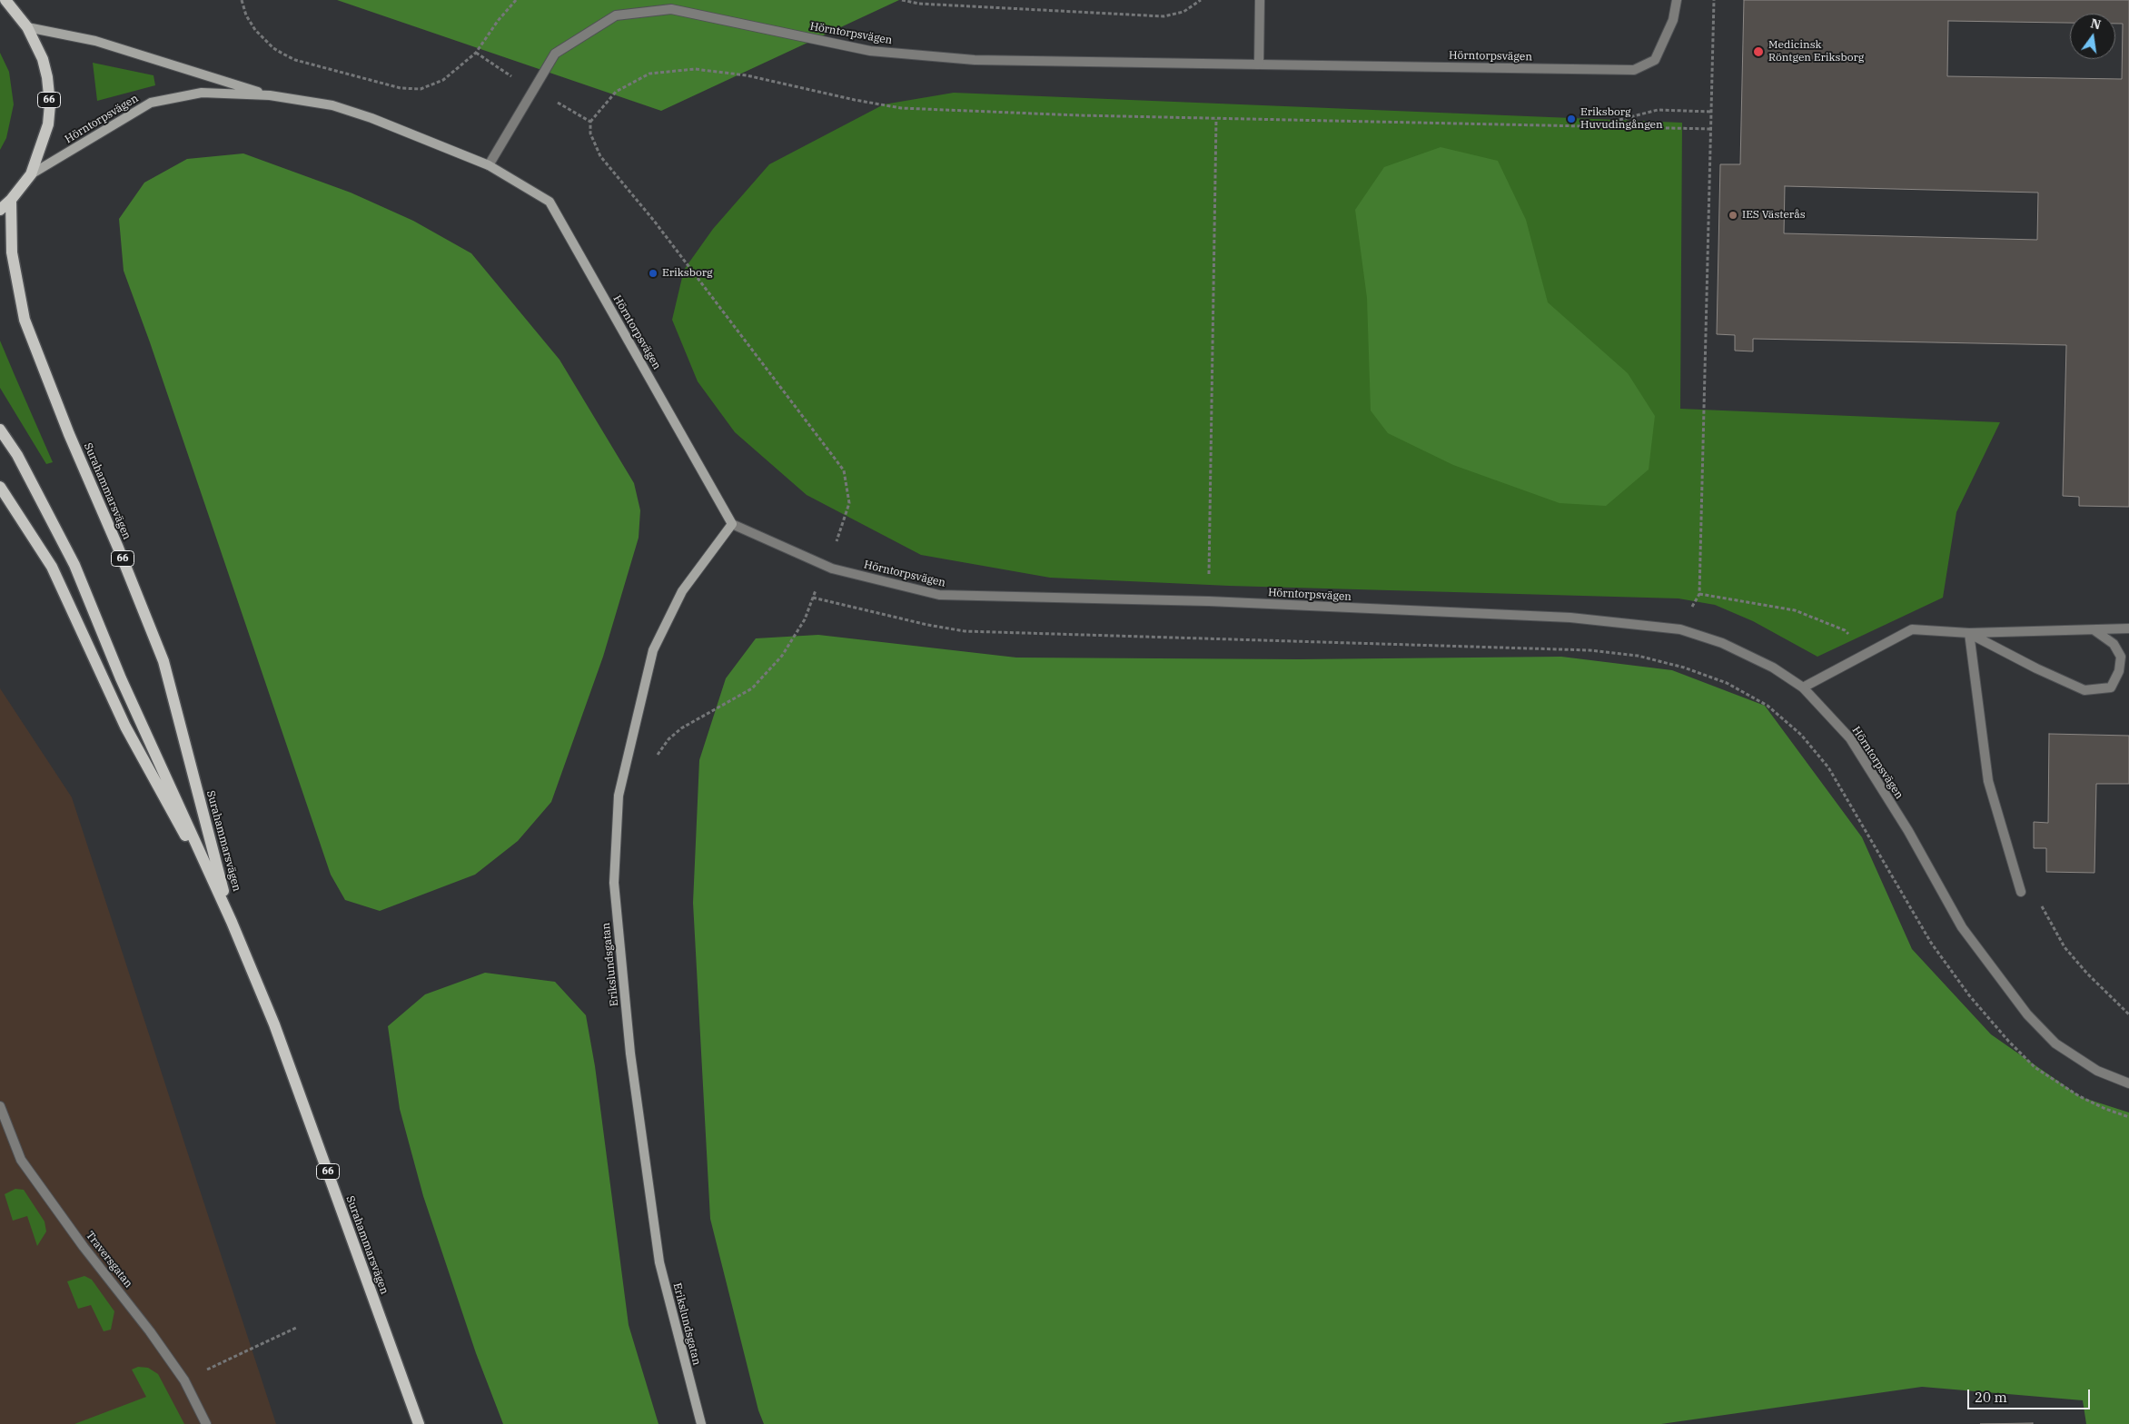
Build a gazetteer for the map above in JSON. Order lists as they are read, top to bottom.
{
  "streets": {
    "main road": ["66", "Surahammarsvägen"],
    "street": ["Hörntorpsvägen", "Erikslundsgatan", "Traversgatan"]
  },
  "crossings": [
    ["Hörntorpsvägen", "66"],
    ["Hörntorpsvägen", "Erikslundsgatan"],
    ["66", "Surahammarsvägen"]
  ],
  "places": [
    "Medicinsk Röntgen Eriksborg",
    "Eriksborg Huvudingången",
    "IES Västerås",
    "Eriksborg"
  ],
  "scale_bar": "20 m",
  "north": "top"
}
